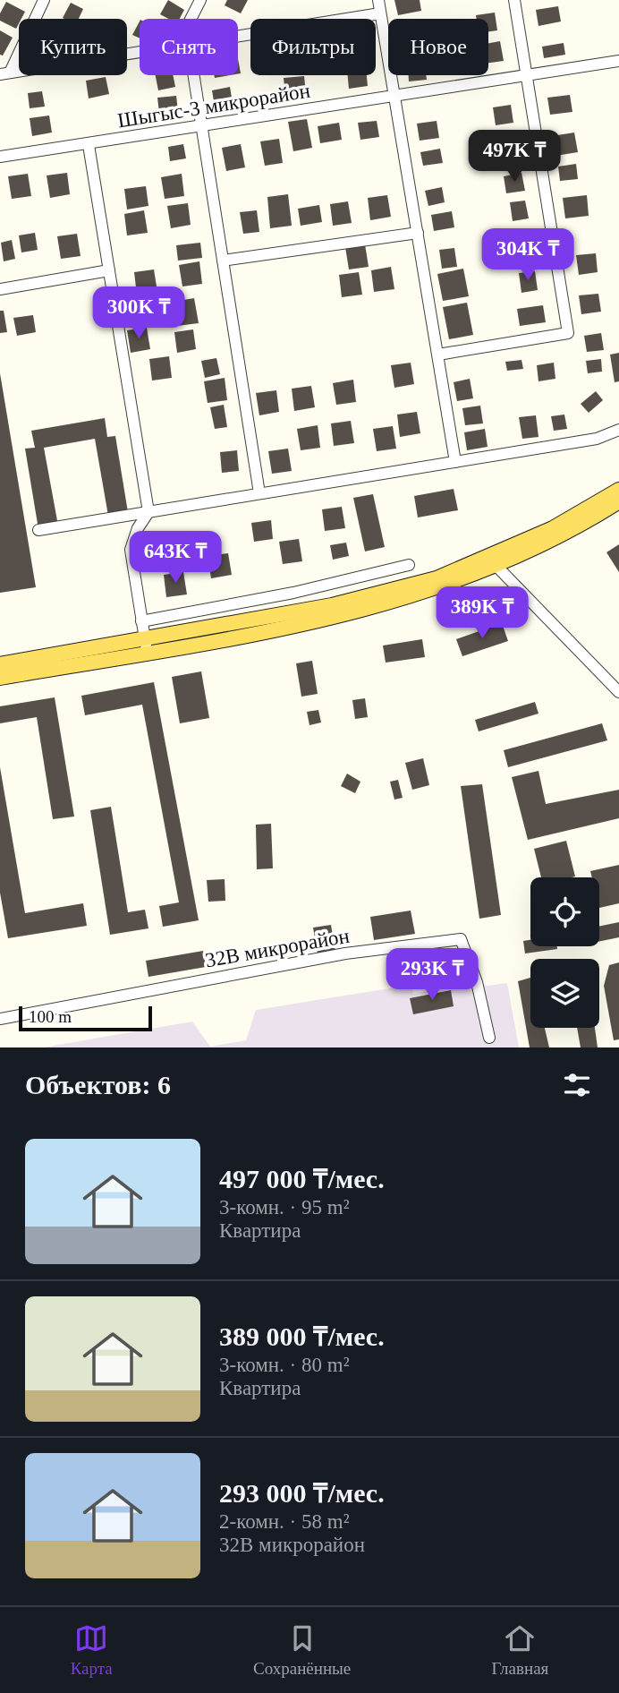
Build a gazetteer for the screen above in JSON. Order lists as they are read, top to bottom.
{
  "streets": {
    "street": ["Шыгыс-3 микрорайон", "32В микрорайон"]
  },
  "scale_bar": "100 m",
  "page": {
    "chip": [
      "Купить",
      "Снять",
      "Фильтры",
      "Новое"
    ],
    "price": [
      "497K ₸",
      "304K ₸",
      "300K ₸",
      "643K ₸",
      "389K ₸",
      "293K ₸"
    ],
    "scale": "100 m",
    "heading": "Объектов: 6",
    "list": [
      {
        "name": "497 000 ₸/мес.",
        "note": "3-комн. · 95 m² · Квартира"
      },
      {
        "name": "389 000 ₸/мес.",
        "note": "3-комн. · 80 m² · Квартира"
      },
      {
        "name": "293 000 ₸/мес.",
        "note": "2-комн. · 58 m² · 32В микрорайон"
      }
    ],
    "tabs": ["Карта", "Сохранённые", "Главная"]
  }
}
